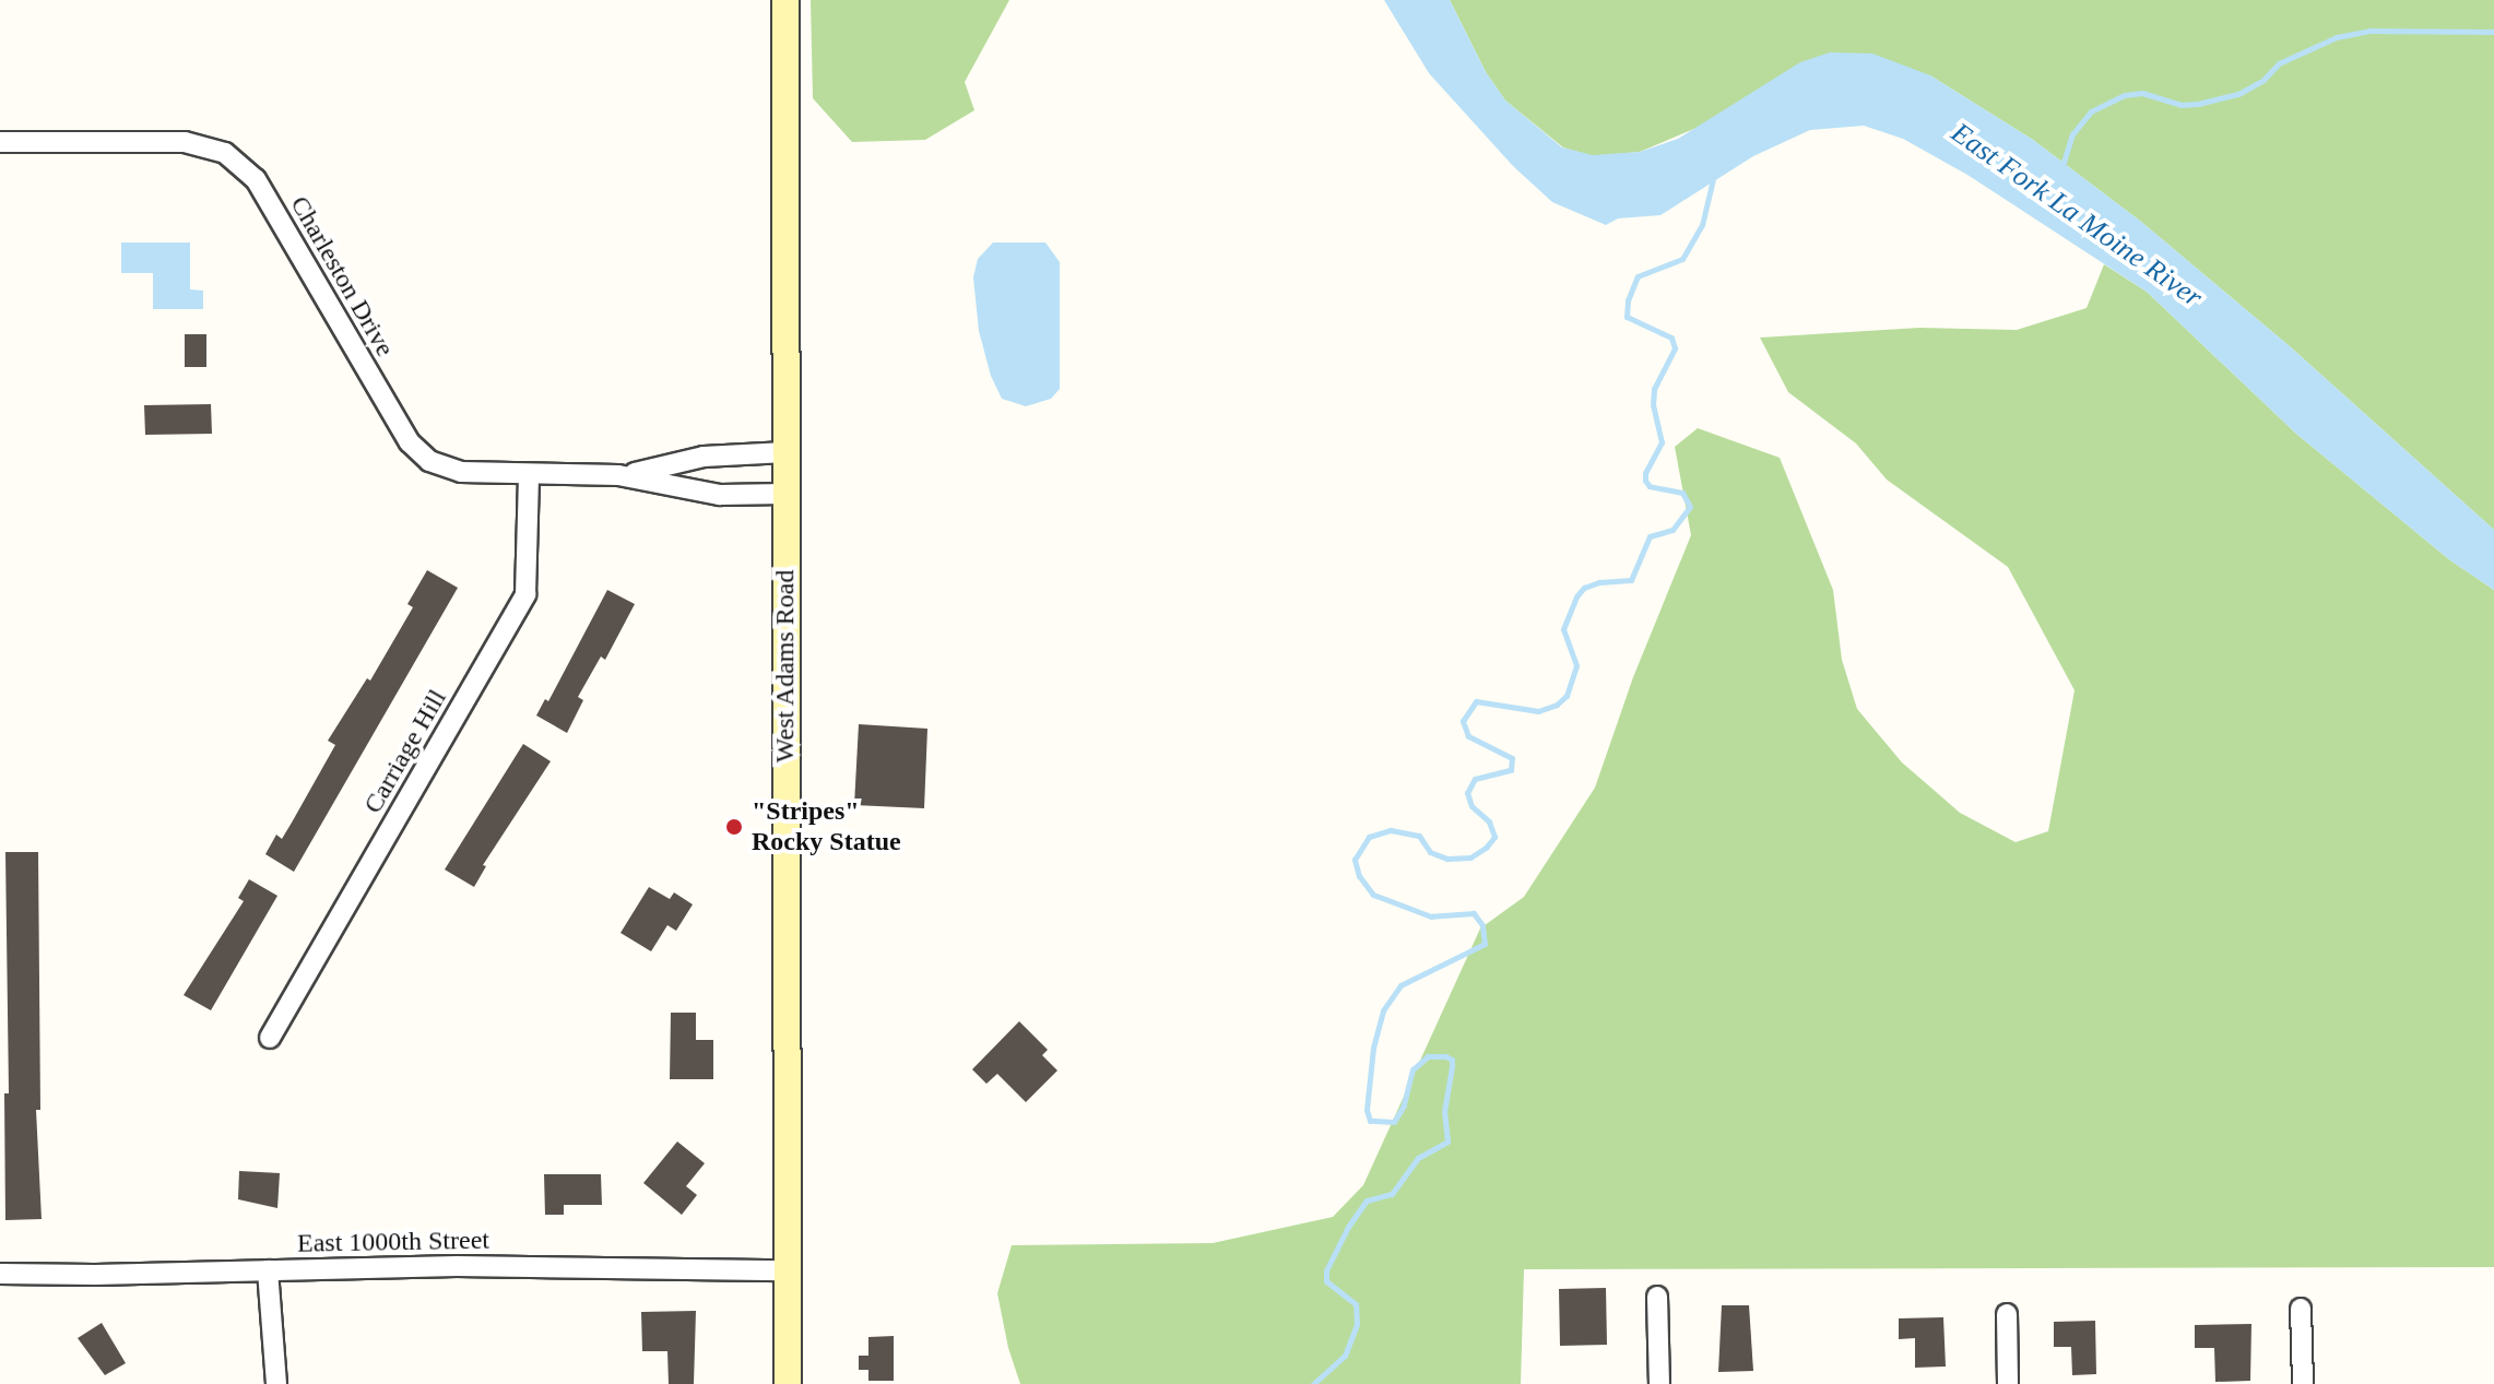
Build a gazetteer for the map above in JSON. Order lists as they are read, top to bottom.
{
  "streets": {
    "street": [
      "Charleston Drive",
      "West Adams Road",
      "Carriage Hill",
      "East 1000th Street"
    ]
  },
  "crossings": [
    ["Charleston Drive", "West Adams Road"],
    ["Charleston Drive", "Carriage Hill"],
    ["West Adams Road", "East 1000th Street"]
  ],
  "water": ["East Fork La Moine River"],
  "places": ["\"Stripes\" Rocky Statue"]
}
